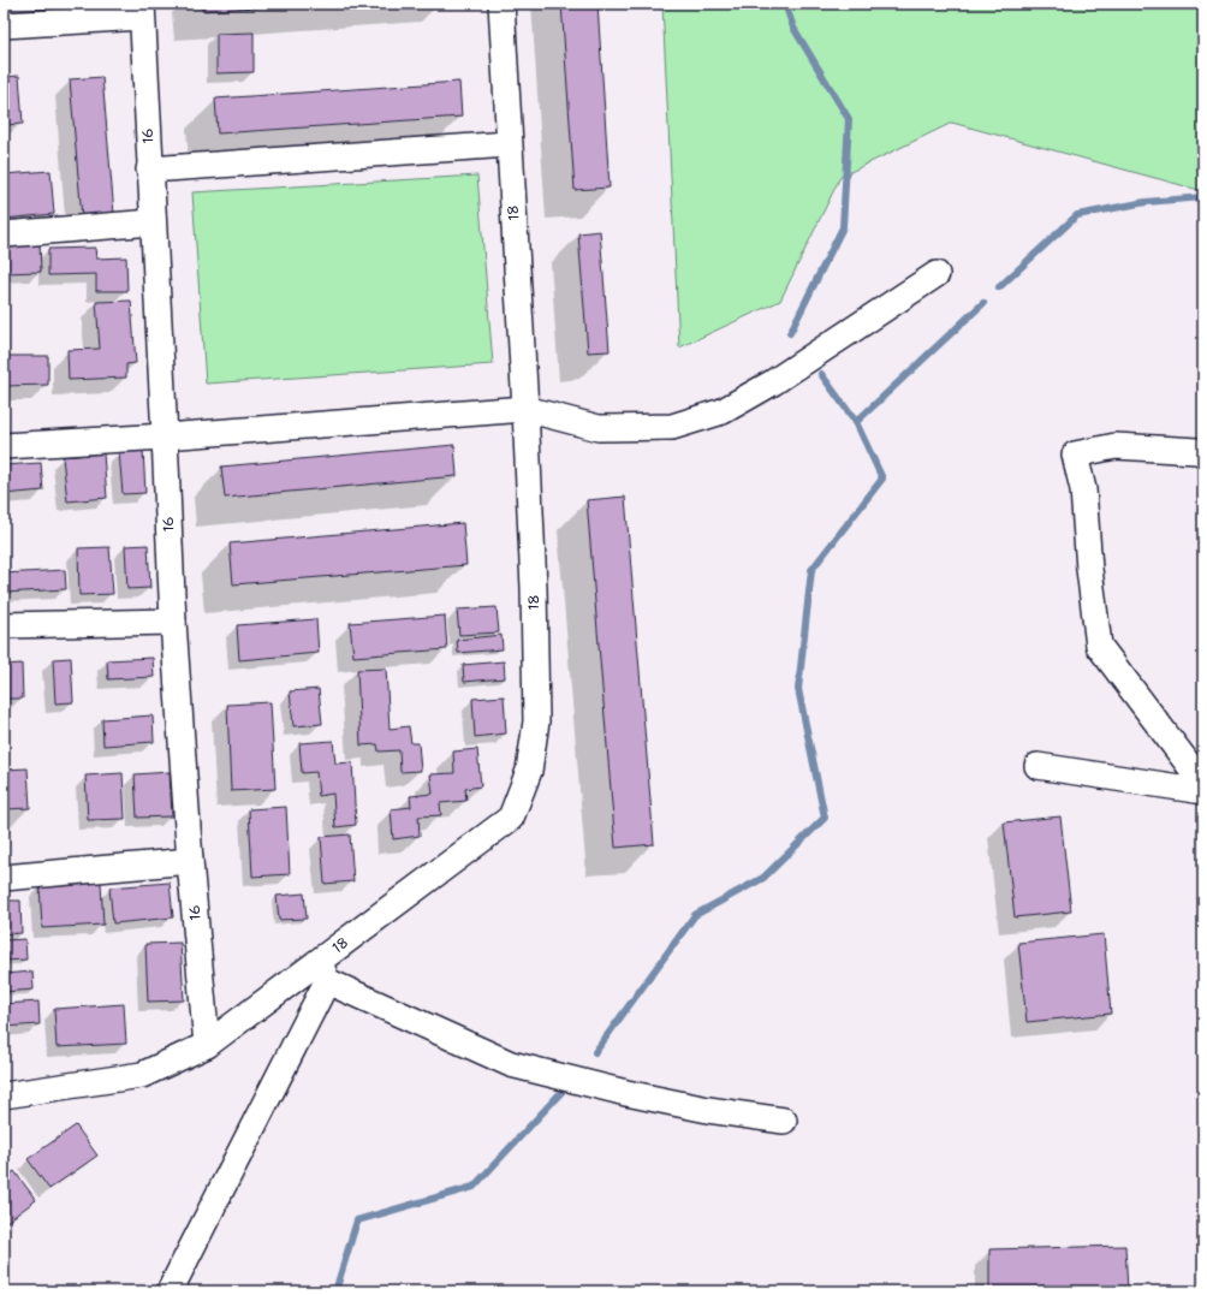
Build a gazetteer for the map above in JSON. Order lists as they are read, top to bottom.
{
  "streets": {
    "street": ["16", "18"]
  },
  "crossings": [
    ["16", "18"]
  ]
}
